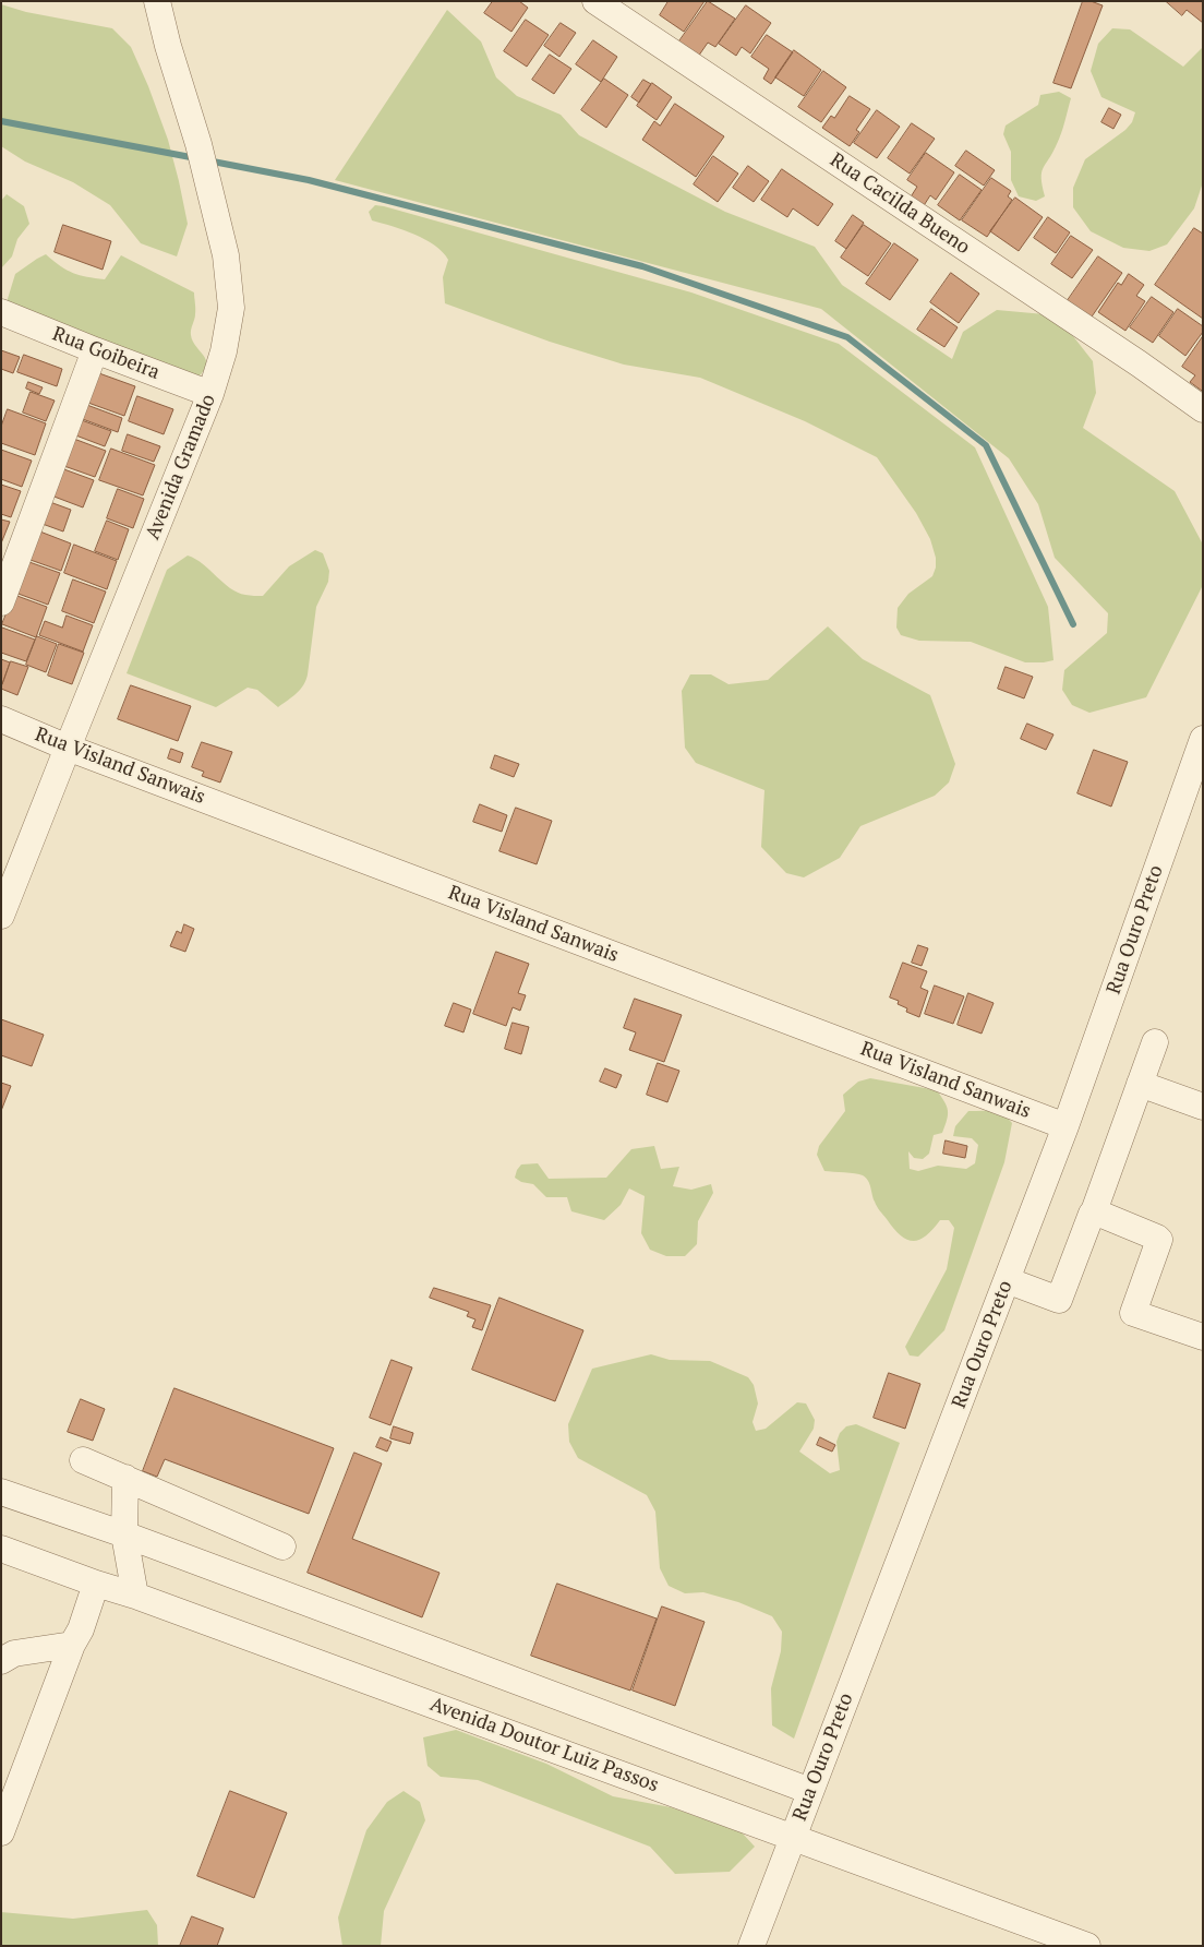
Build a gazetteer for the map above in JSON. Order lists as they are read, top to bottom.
{
  "streets": {
    "street": [
      "Rua Cacilda Bueno",
      "Rua Goibeira",
      "Avenida Gramado",
      "Rua Visland Sanwais",
      "Rua Ouro Preto",
      "Avenida Doutor Luiz Passos"
    ]
  },
  "crossings": [
    ["Rua Goibeira", "Avenida Gramado"],
    ["Avenida Gramado", "Rua Visland Sanwais"],
    ["Rua Visland Sanwais", "Rua Ouro Preto"],
    ["Rua Ouro Preto", "Avenida Doutor Luiz Passos"]
  ]
}
